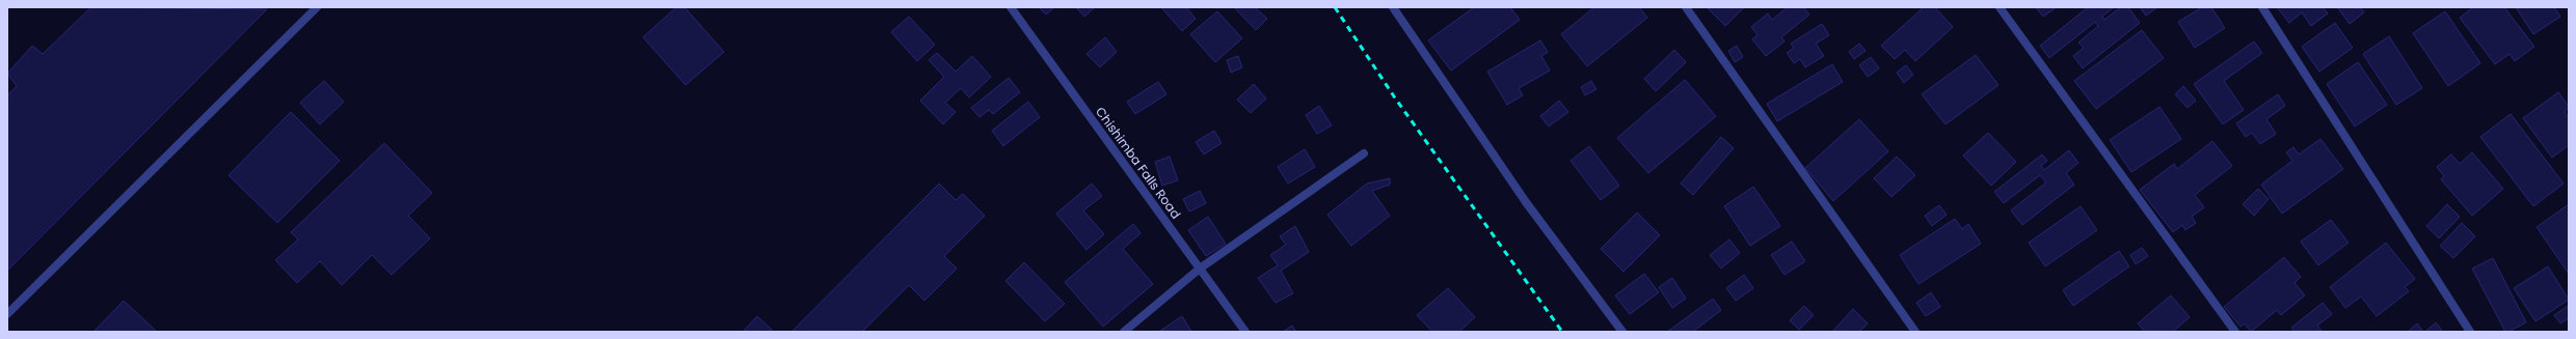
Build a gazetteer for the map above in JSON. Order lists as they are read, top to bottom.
{
  "streets": {
    "street": ["Chishimba Falls Road"]
  }
}
